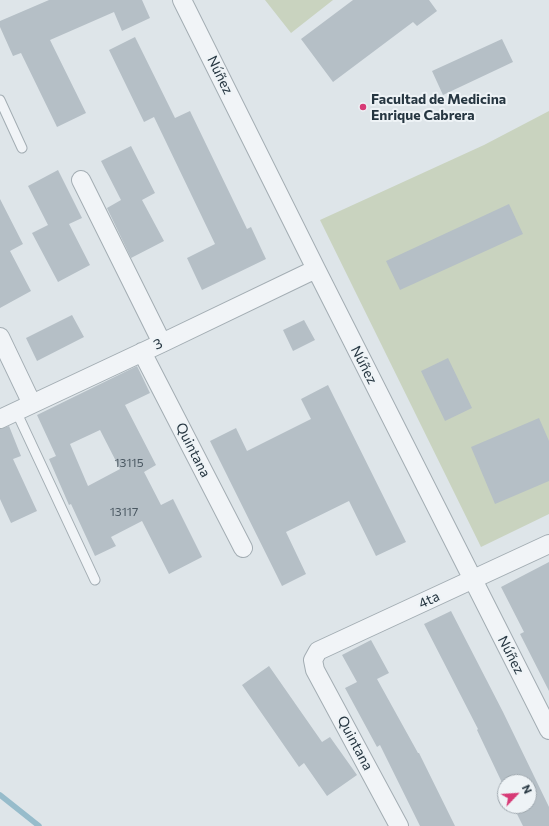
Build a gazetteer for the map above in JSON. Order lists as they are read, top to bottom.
{
  "streets": {
    "street": [
      "Núñez",
      "3",
      "Quintana",
      "4ta"
    ]
  },
  "crossings": [
    ["Núñez", "3"],
    ["Núñez", "4ta"],
    ["3", "Quintana"],
    ["Quintana", "4ta"]
  ],
  "places": ["Facultad de Medicina Enrique Cabrera"],
  "house_numbers": ["13115", "13117"],
  "north": "top right"
}
